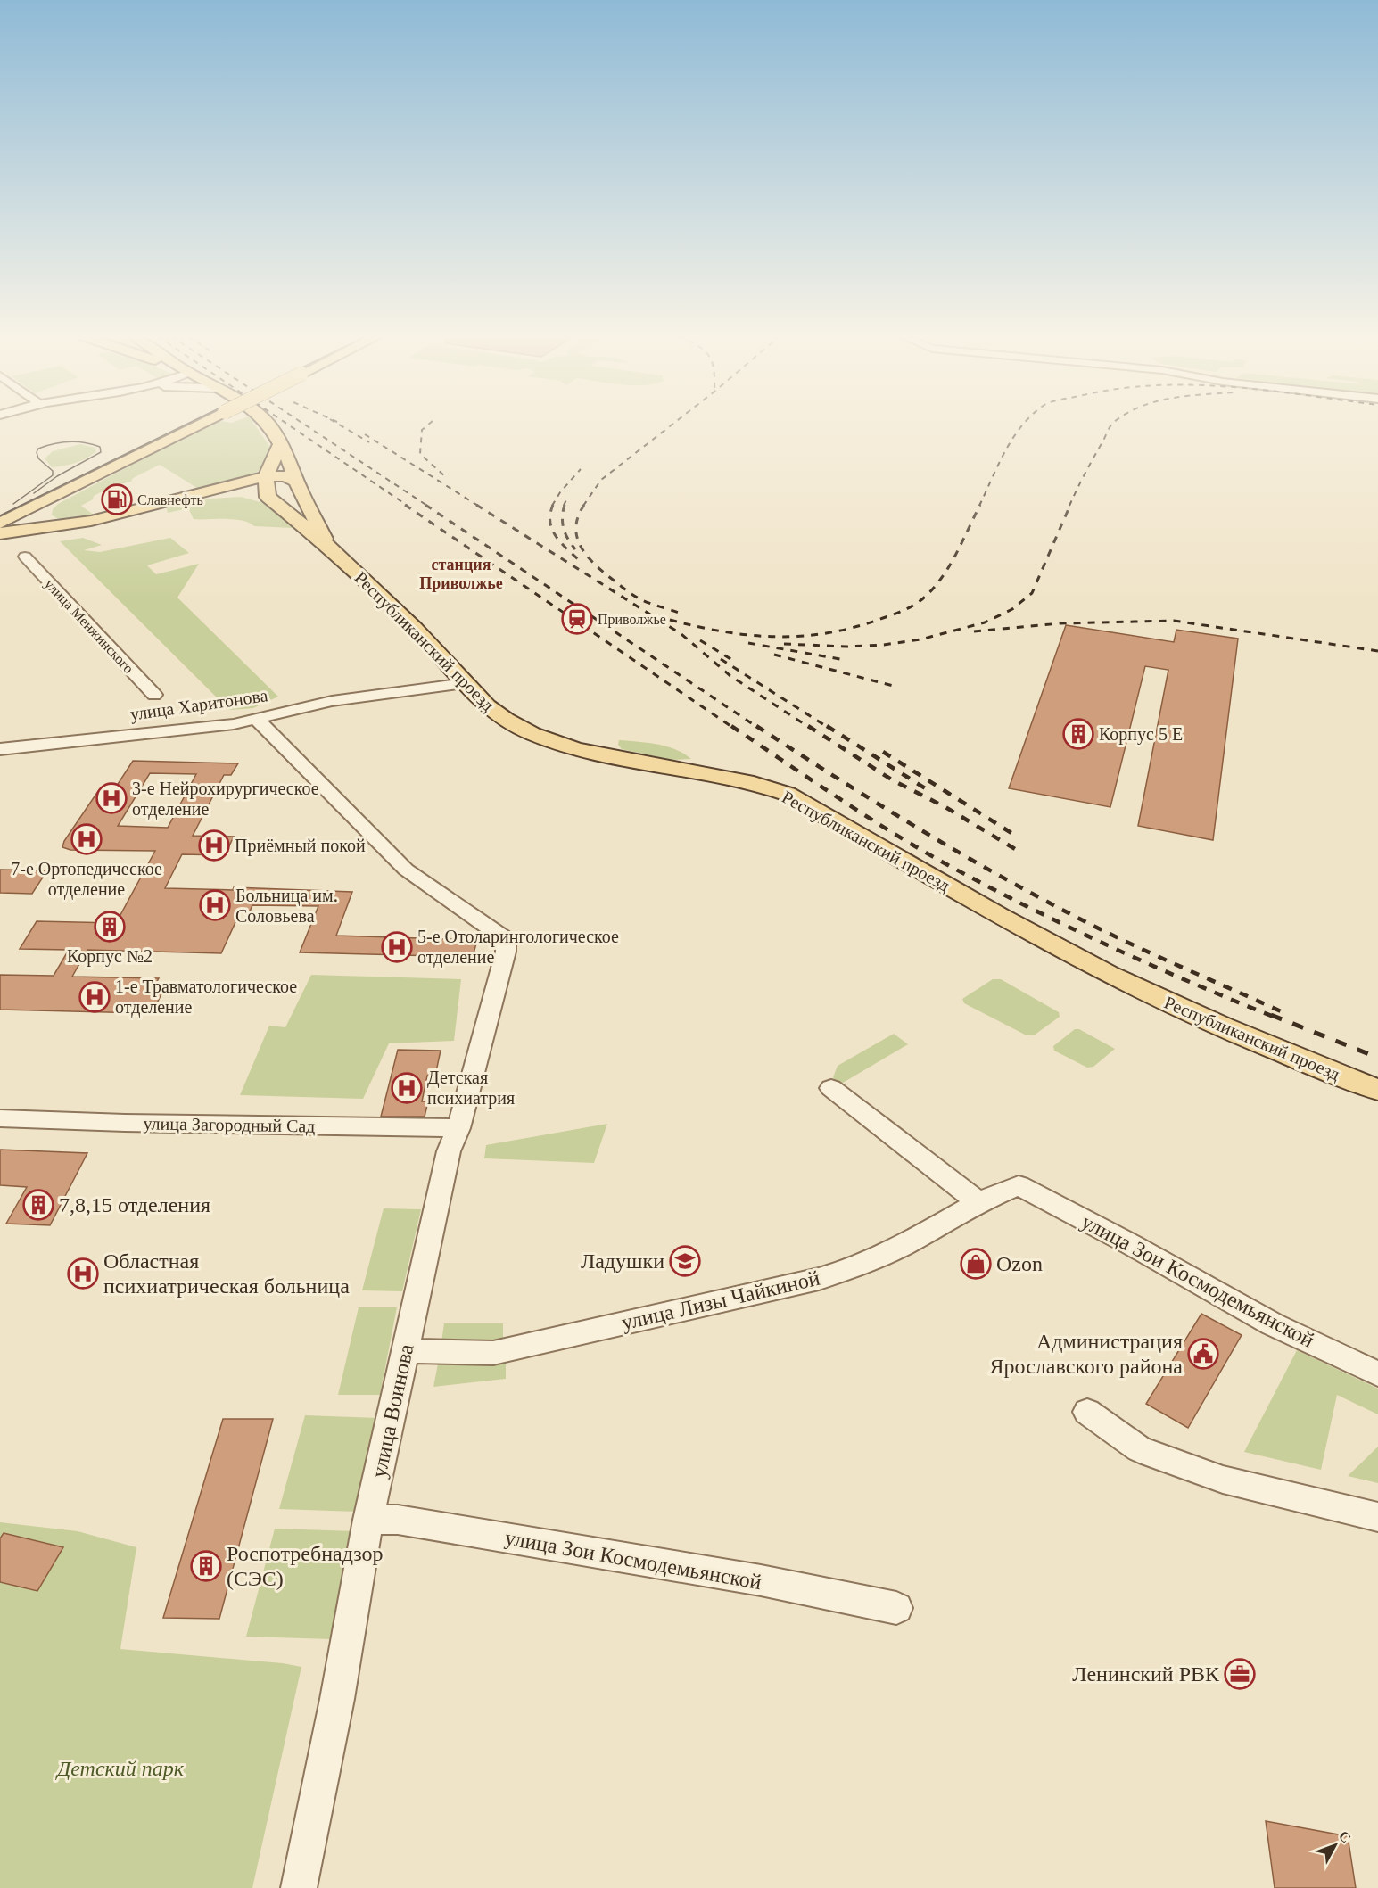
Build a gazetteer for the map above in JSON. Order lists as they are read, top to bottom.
{
  "streets": {
    "main road": ["Республиканский проезд"],
    "street": [
      "улица Менжинского",
      "улица Харитонова",
      "улица Загородный Сад",
      "улица Зои Космодемьянской",
      "улица Лизы Чайкиной",
      "улица Воинова"
    ]
  },
  "crossings": [
    ["Республиканский проезд", "улица Харитонова"],
    ["улица Харитонова", "улица Воинова"],
    ["улица Загородный Сад", "улица Воинова"],
    ["улица Зои Космодемьянской", "улица Лизы Чайкиной"],
    ["улица Зои Космодемьянской", "улица Воинова"],
    ["улица Лизы Чайкиной", "улица Воинова"]
  ],
  "districts": ["станция Приволжье"],
  "parks": ["Детский парк"],
  "places": {
    "fuel station": ["Славнефть"],
    "station": ["Приволжье"],
    "building": [
      "Корпус 5 E",
      "Корпус №2",
      "7,8,15 отделения",
      "Роспотребнадзор (СЭС)"
    ],
    "hospital": [
      "3-е Нейрохирургическое отделение",
      "7-е Ортопедическое отделение",
      "Приёмный покой",
      "Больница им. Соловьева",
      "5-е Отоларингологическое отделение",
      "1-е Травматологическое отделение",
      "Детская психиатрия",
      "Областная психиатрическая больница"
    ],
    "school or university": ["Ладушки"],
    "shop": ["Ozon"],
    "public building": ["Администрация Ярославского района"],
    "office": ["Ленинский РВК"]
  },
  "north": "top right"
}
